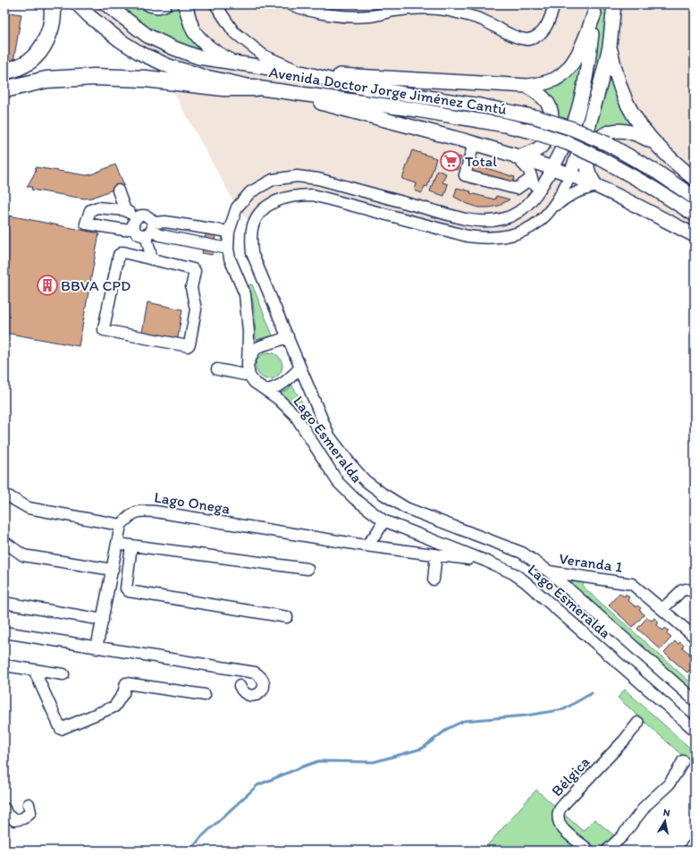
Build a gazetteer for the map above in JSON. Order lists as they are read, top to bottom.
{
  "streets": {
    "main road": ["Avenida Doctor Jorge Jiménez Cantú"],
    "street": [
      "Lago Esmeralda",
      "Lago Onega",
      "Veranda 1",
      "Bélgica"
    ]
  },
  "crossings": [
    ["Lago Esmeralda", "Lago Onega"],
    ["Lago Esmeralda", "Veranda 1"]
  ],
  "places": {
    "supermarket": ["Total"],
    "building": ["BBVA CPD"]
  },
  "north": "top"
}
